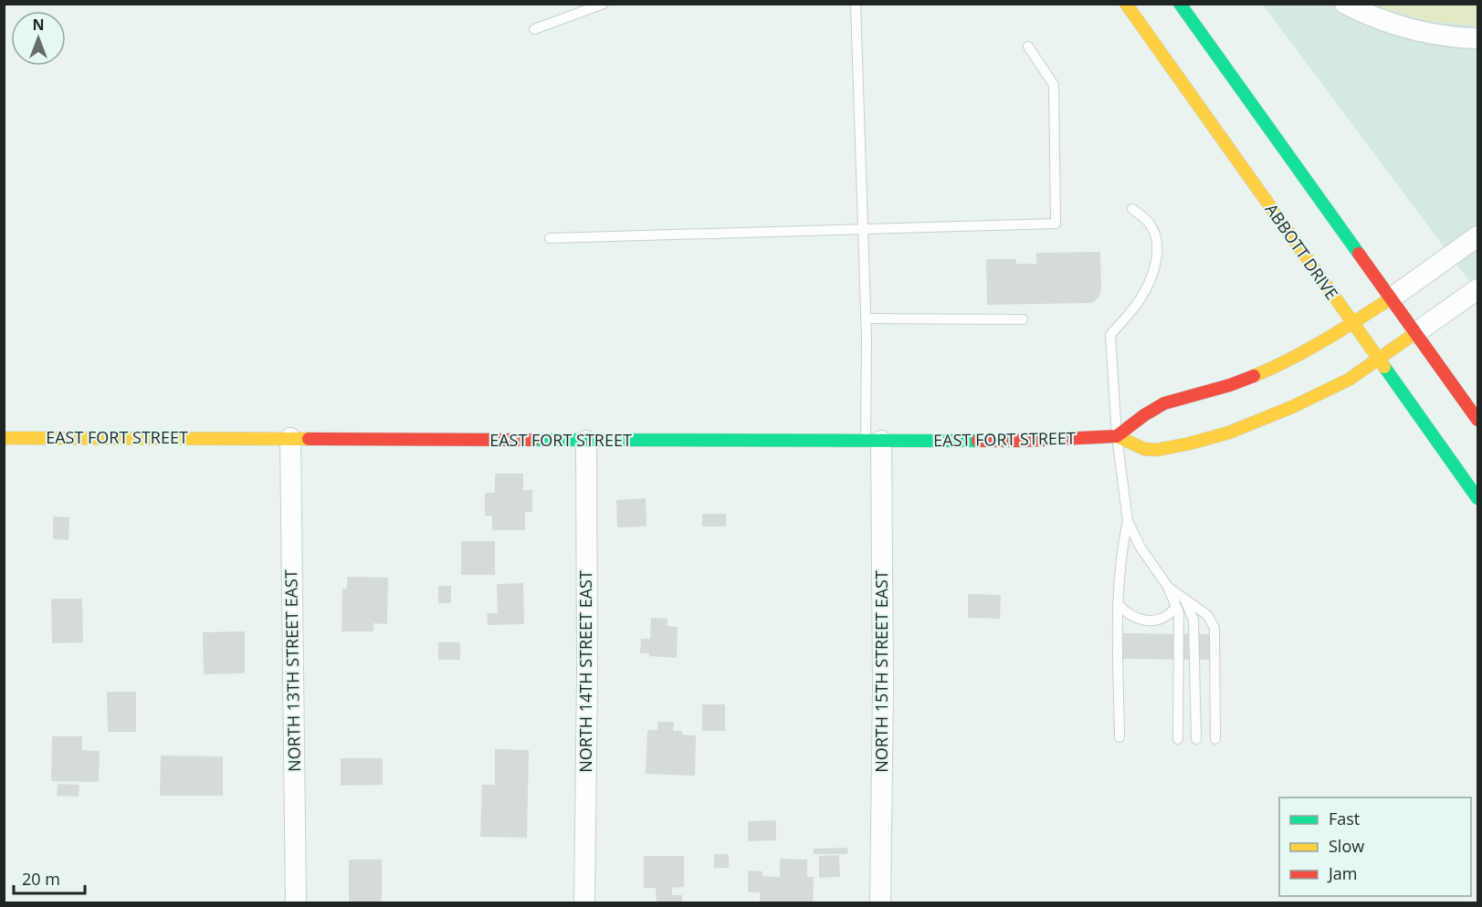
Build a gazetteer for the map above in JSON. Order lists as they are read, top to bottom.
{
  "streets": {
    "main road": ["ABBOTT DRIVE", "EAST FORT STREET"],
    "street": ["NORTH 13TH STREET EAST", "NORTH 14TH STREET EAST", "NORTH 15TH STREET EAST"]
  },
  "crossings": [
    ["ABBOTT DRIVE", "EAST FORT STREET"],
    ["EAST FORT STREET", "NORTH 13TH STREET EAST"],
    ["EAST FORT STREET", "NORTH 14TH STREET EAST"],
    ["EAST FORT STREET", "NORTH 15TH STREET EAST"]
  ],
  "legend": ["Fast", "Slow", "Jam"],
  "scale_bar": "20 m",
  "north": "top"
}
